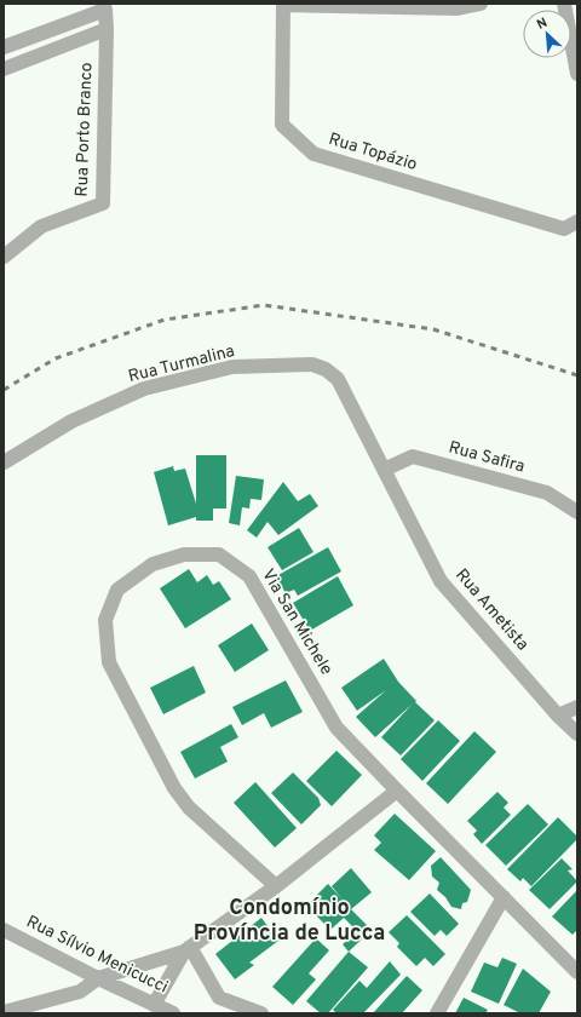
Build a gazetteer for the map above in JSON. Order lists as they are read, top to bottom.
{
  "streets": {
    "street": [
      "Rua Porto Branco",
      "Rua Topázio",
      "Rua Turmalina",
      "Rua Safira",
      "Rua Ametista",
      "Via San Michele",
      "Rua Sílvio Menicucci"
    ]
  },
  "crossings": [
    ["Rua Turmalina", "Rua Safira"],
    ["Rua Turmalina", "Rua Ametista"],
    ["Rua Safira", "Rua Ametista"]
  ],
  "districts": ["Condomínio Província de Lucca"],
  "north": "top left"
}
